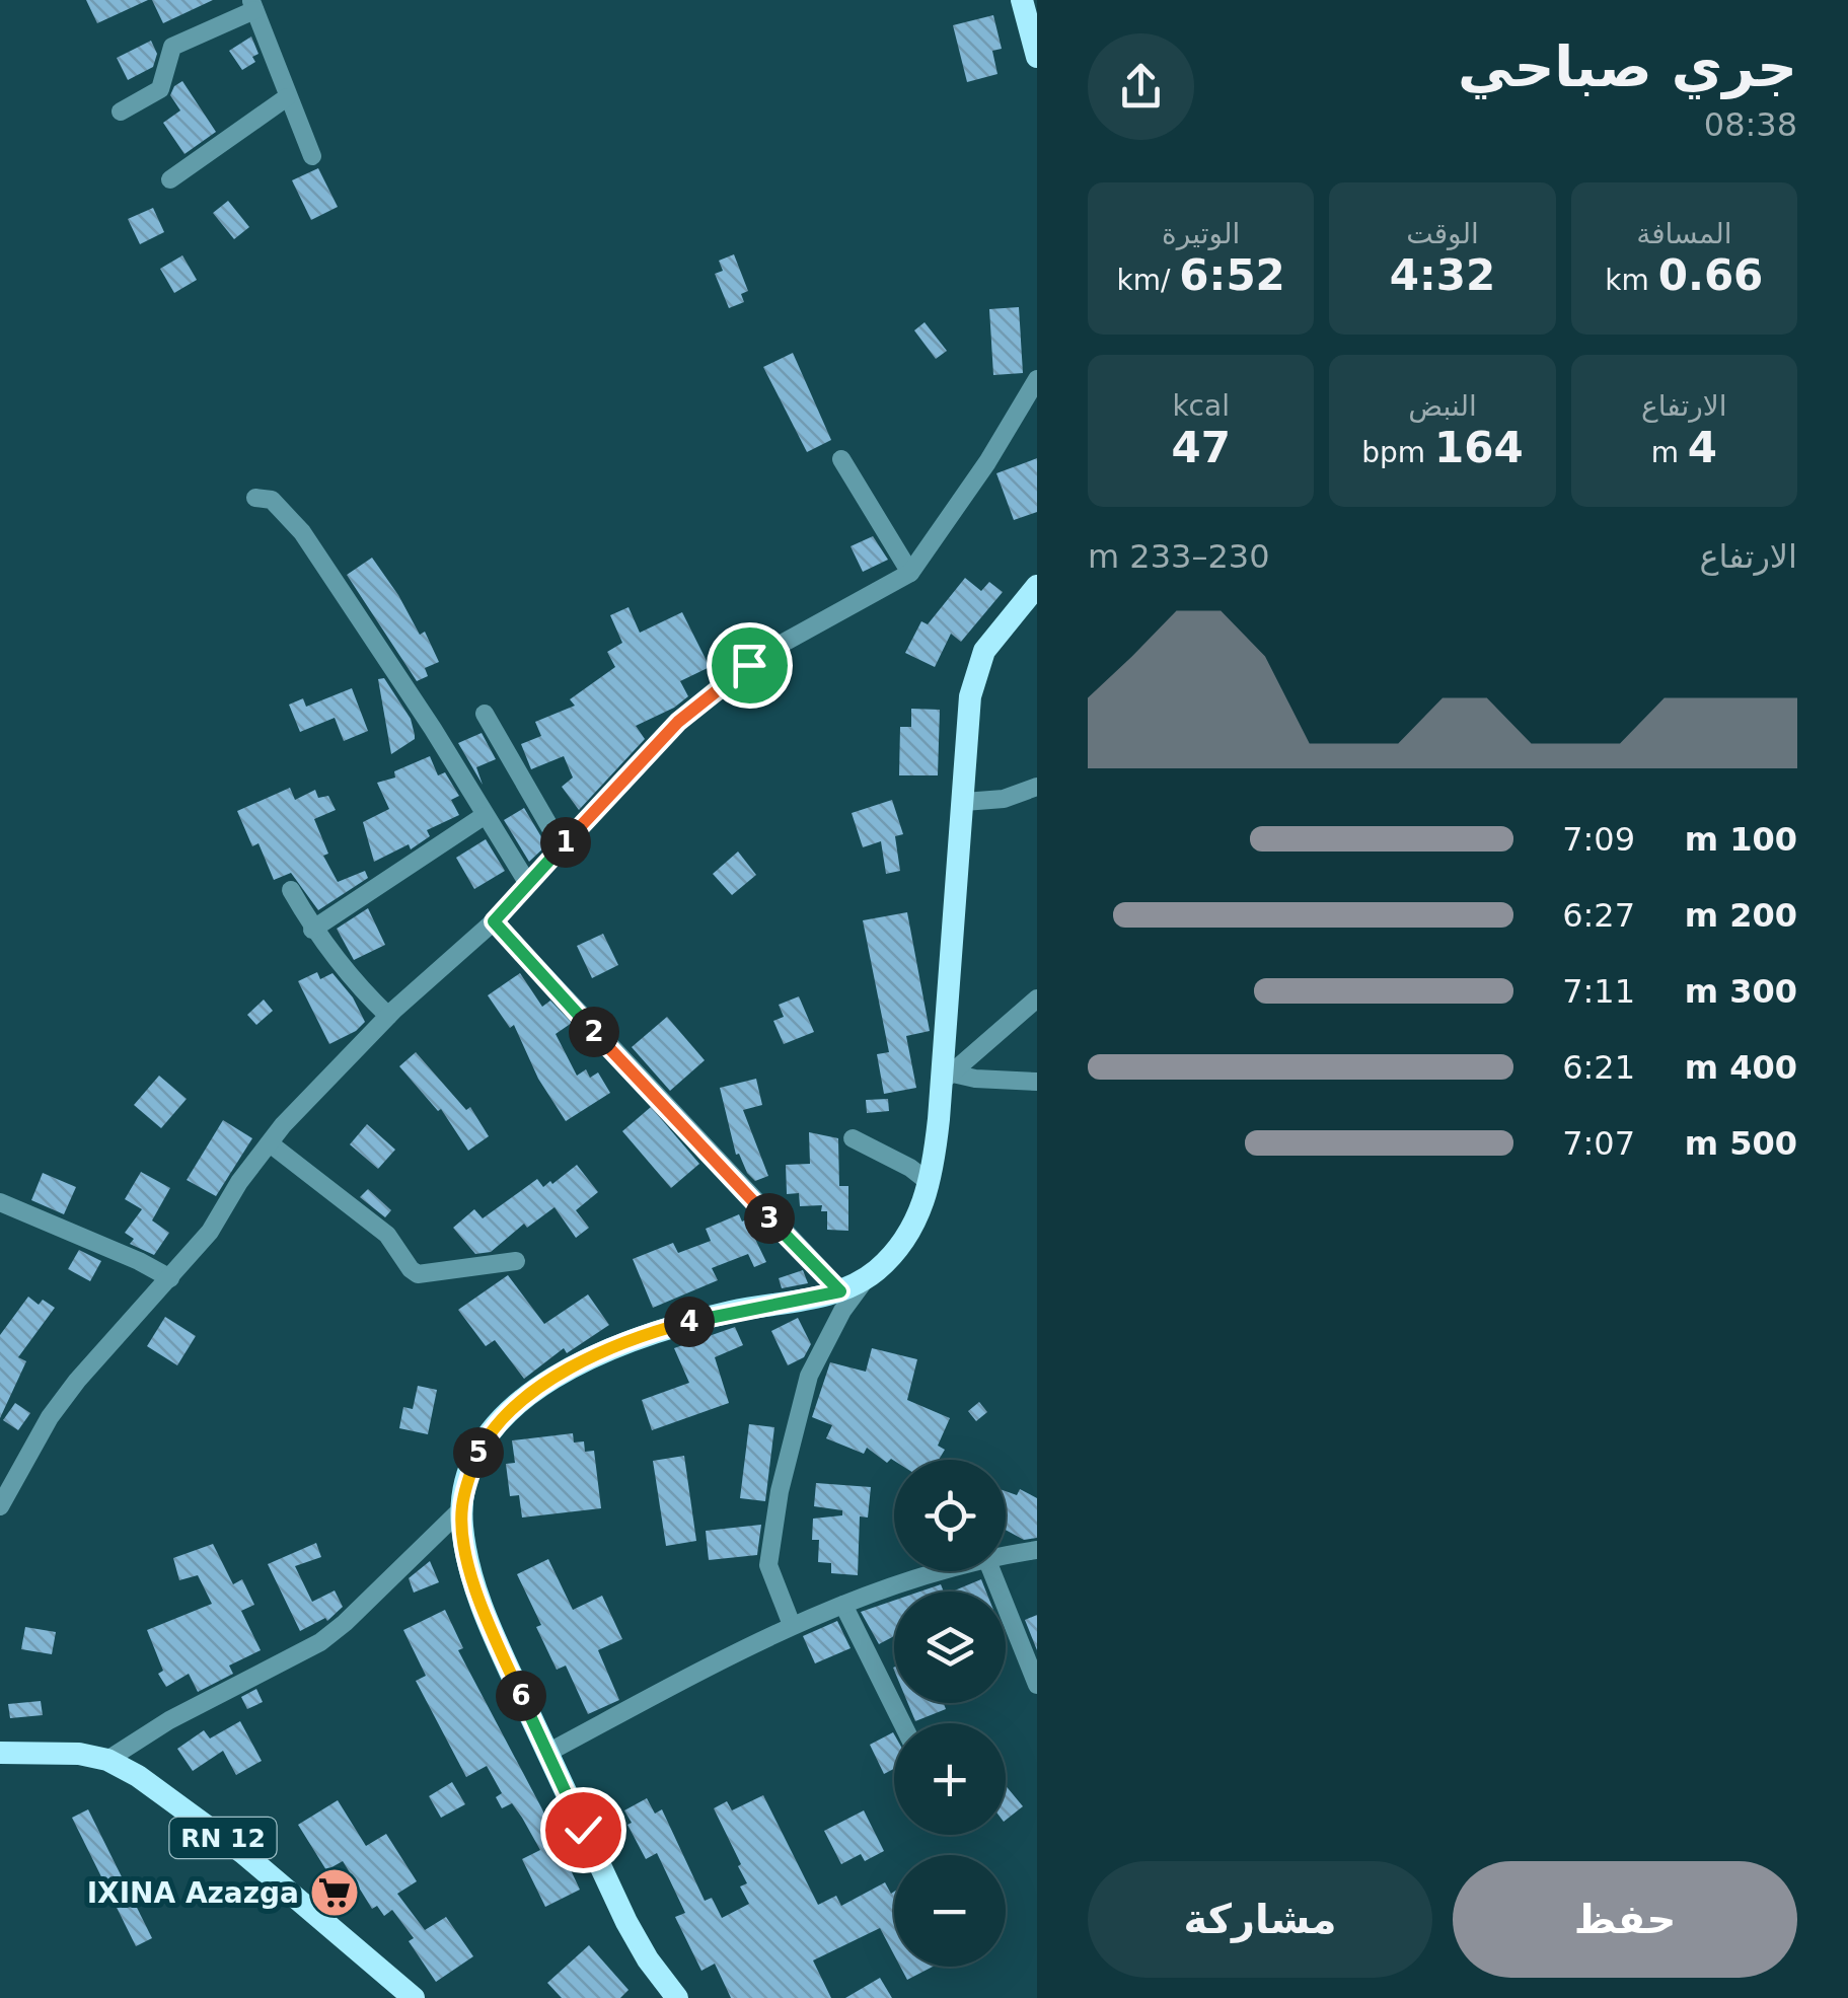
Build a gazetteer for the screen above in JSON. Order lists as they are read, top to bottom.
{
  "streets": {
    "main road": ["RN 12"]
  },
  "places": {
    "supermarket": ["IXINA Azazga"]
  },
  "page": {
    "heading": ["جري صباحي", "08:38"],
    "stats": [
      ["المسافة", "0.66 km"],
      ["الوقت", "4:32"],
      ["الوتيرة", "6:52 /km"],
      ["الارتفاع", "4 m"],
      ["النبض", "164 bpm"],
      ["kcal", "47"]
    ],
    "chart": ["الارتفاع", "230–233 m"],
    "list": [
      {
        "name": "100 m",
        "note": "7:09"
      },
      {
        "name": "200 m",
        "note": "6:27"
      },
      {
        "name": "300 m",
        "note": "7:11"
      },
      {
        "name": "400 m",
        "note": "6:21"
      },
      {
        "name": "500 m",
        "note": "7:07"
      }
    ],
    "pins": [
      "1",
      "2",
      "3",
      "4",
      "5",
      "6"
    ],
    "map_buttons": ["+", "−"],
    "buttons": ["حفظ", "مشاركة"]
  }
}
